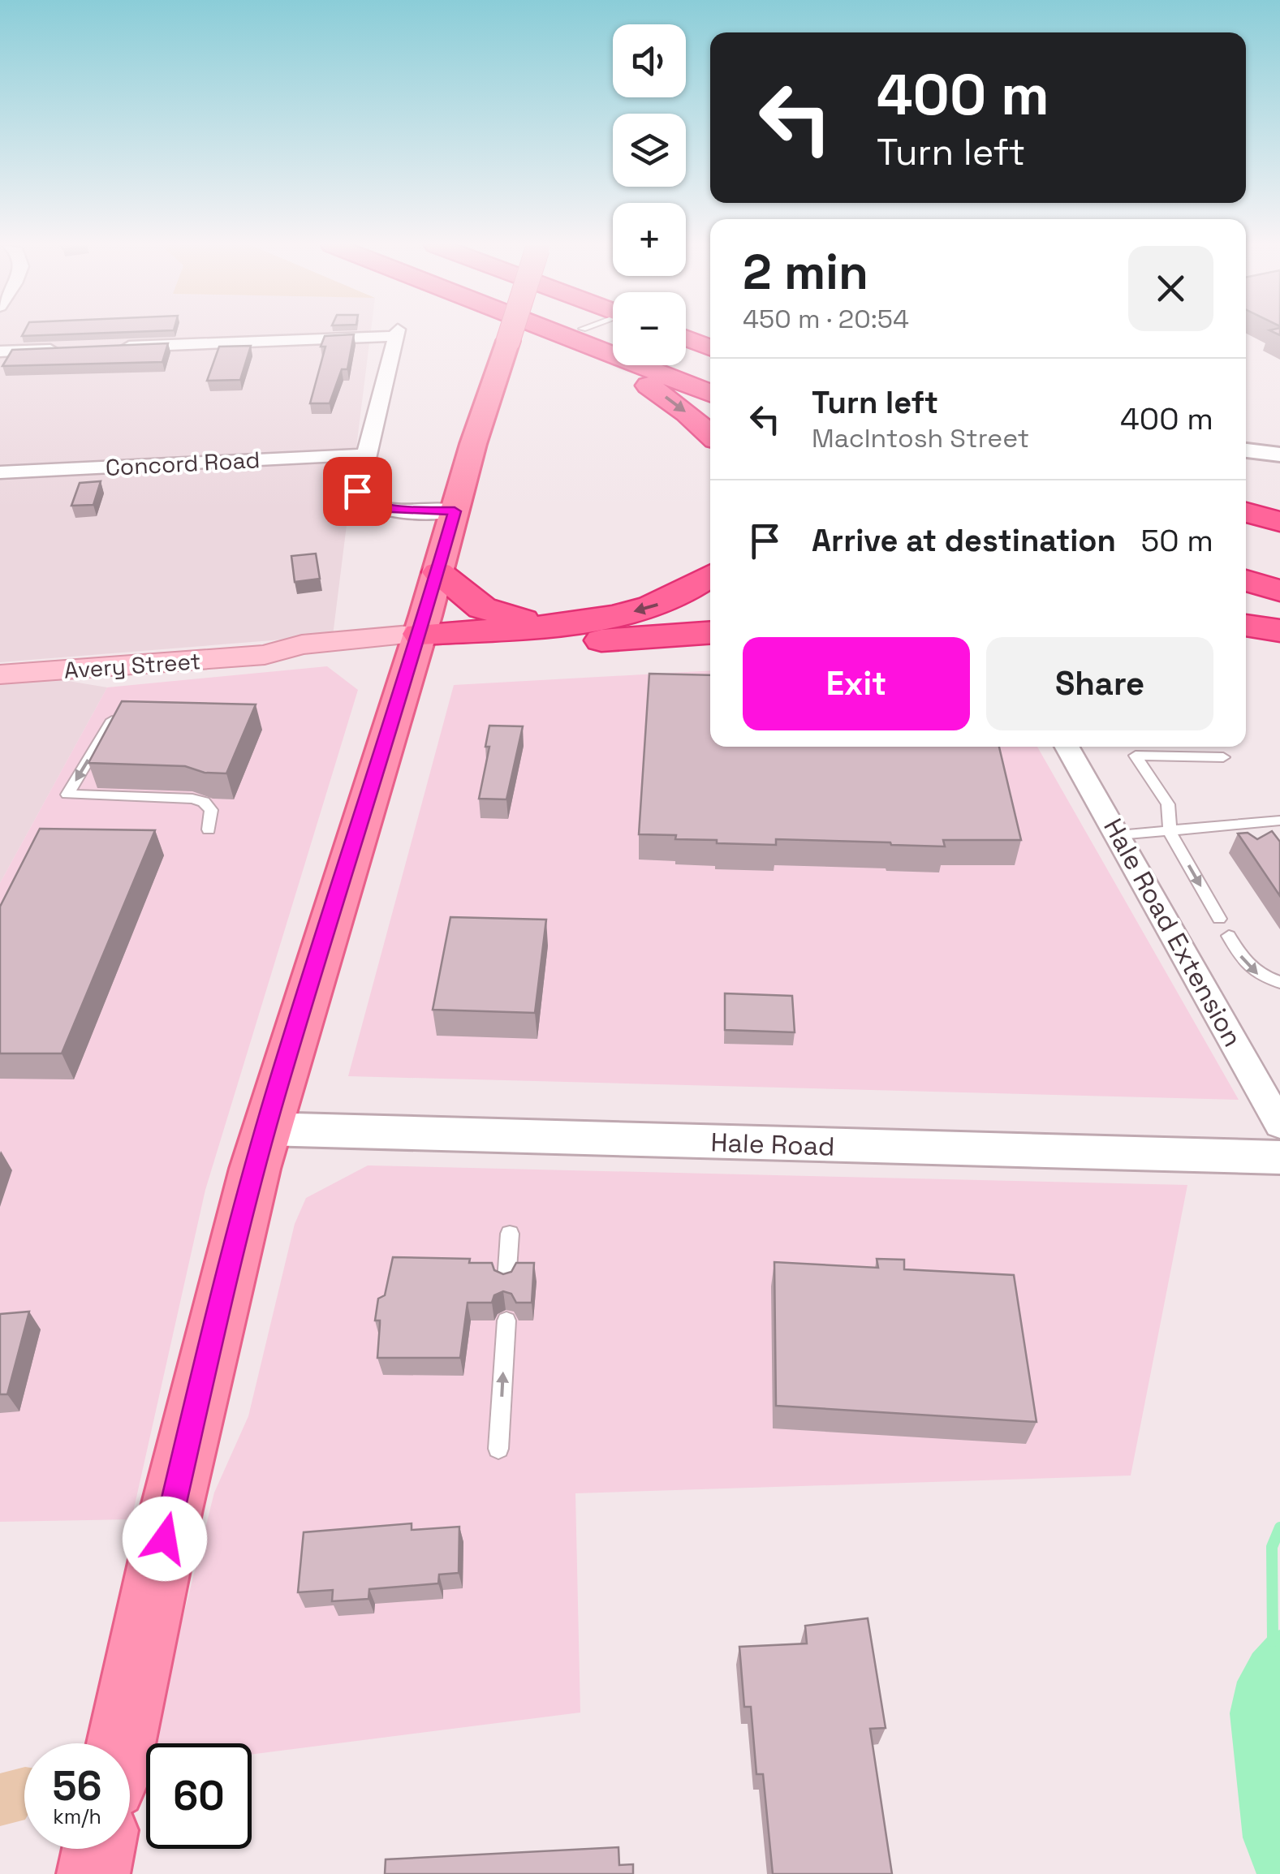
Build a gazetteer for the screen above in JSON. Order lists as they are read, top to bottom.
{
  "streets": {
    "main road": ["Avery Street"],
    "street": ["Concord Road", "Hale Road Extension", "Hale Road"]
  },
  "page": {
    "map_buttons": ["+", "−"],
    "turn": ["400 m", "Turn left"],
    "heading": ["2 min", "450 m · 20:54"],
    "list": [
      {
        "name": "Turn left",
        "note": "MacIntosh Street",
        "value": "400 m"
      },
      {
        "name": "Arrive at destination",
        "value": "50 m"
      }
    ],
    "buttons": ["Exit", "Share"],
    "speed": "56 km/h",
    "limit": "60"
  }
}
